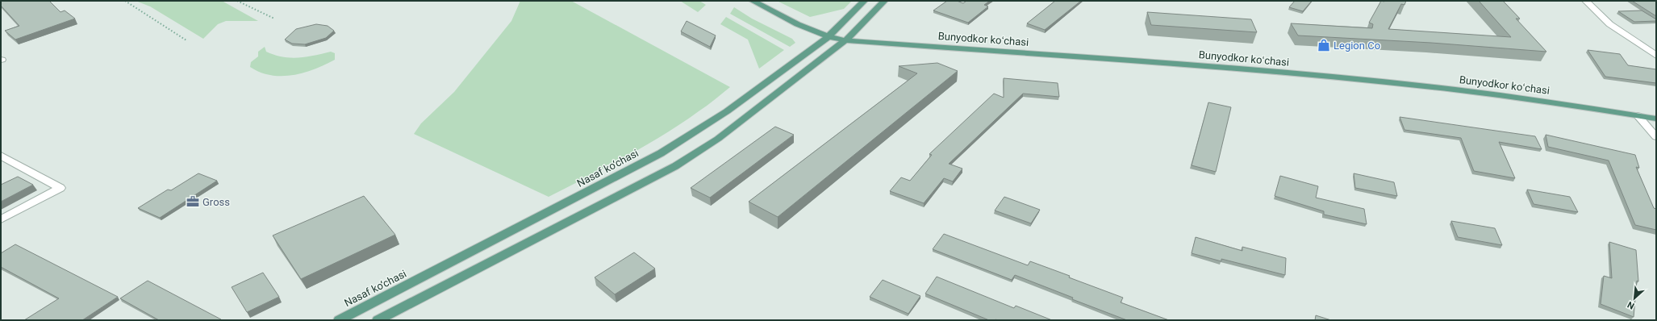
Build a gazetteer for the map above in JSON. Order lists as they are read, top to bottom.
{
  "streets": {
    "main road": ["Bunyodkor koʻchasi", "Nasaf ko‘chasi"]
  },
  "crossings": [
    ["Bunyodkor koʻchasi", "Nasaf ko‘chasi"]
  ],
  "places": {
    "shop": ["Legion Co"],
    "office": ["Gross"]
  },
  "north": "bottom left"
}
